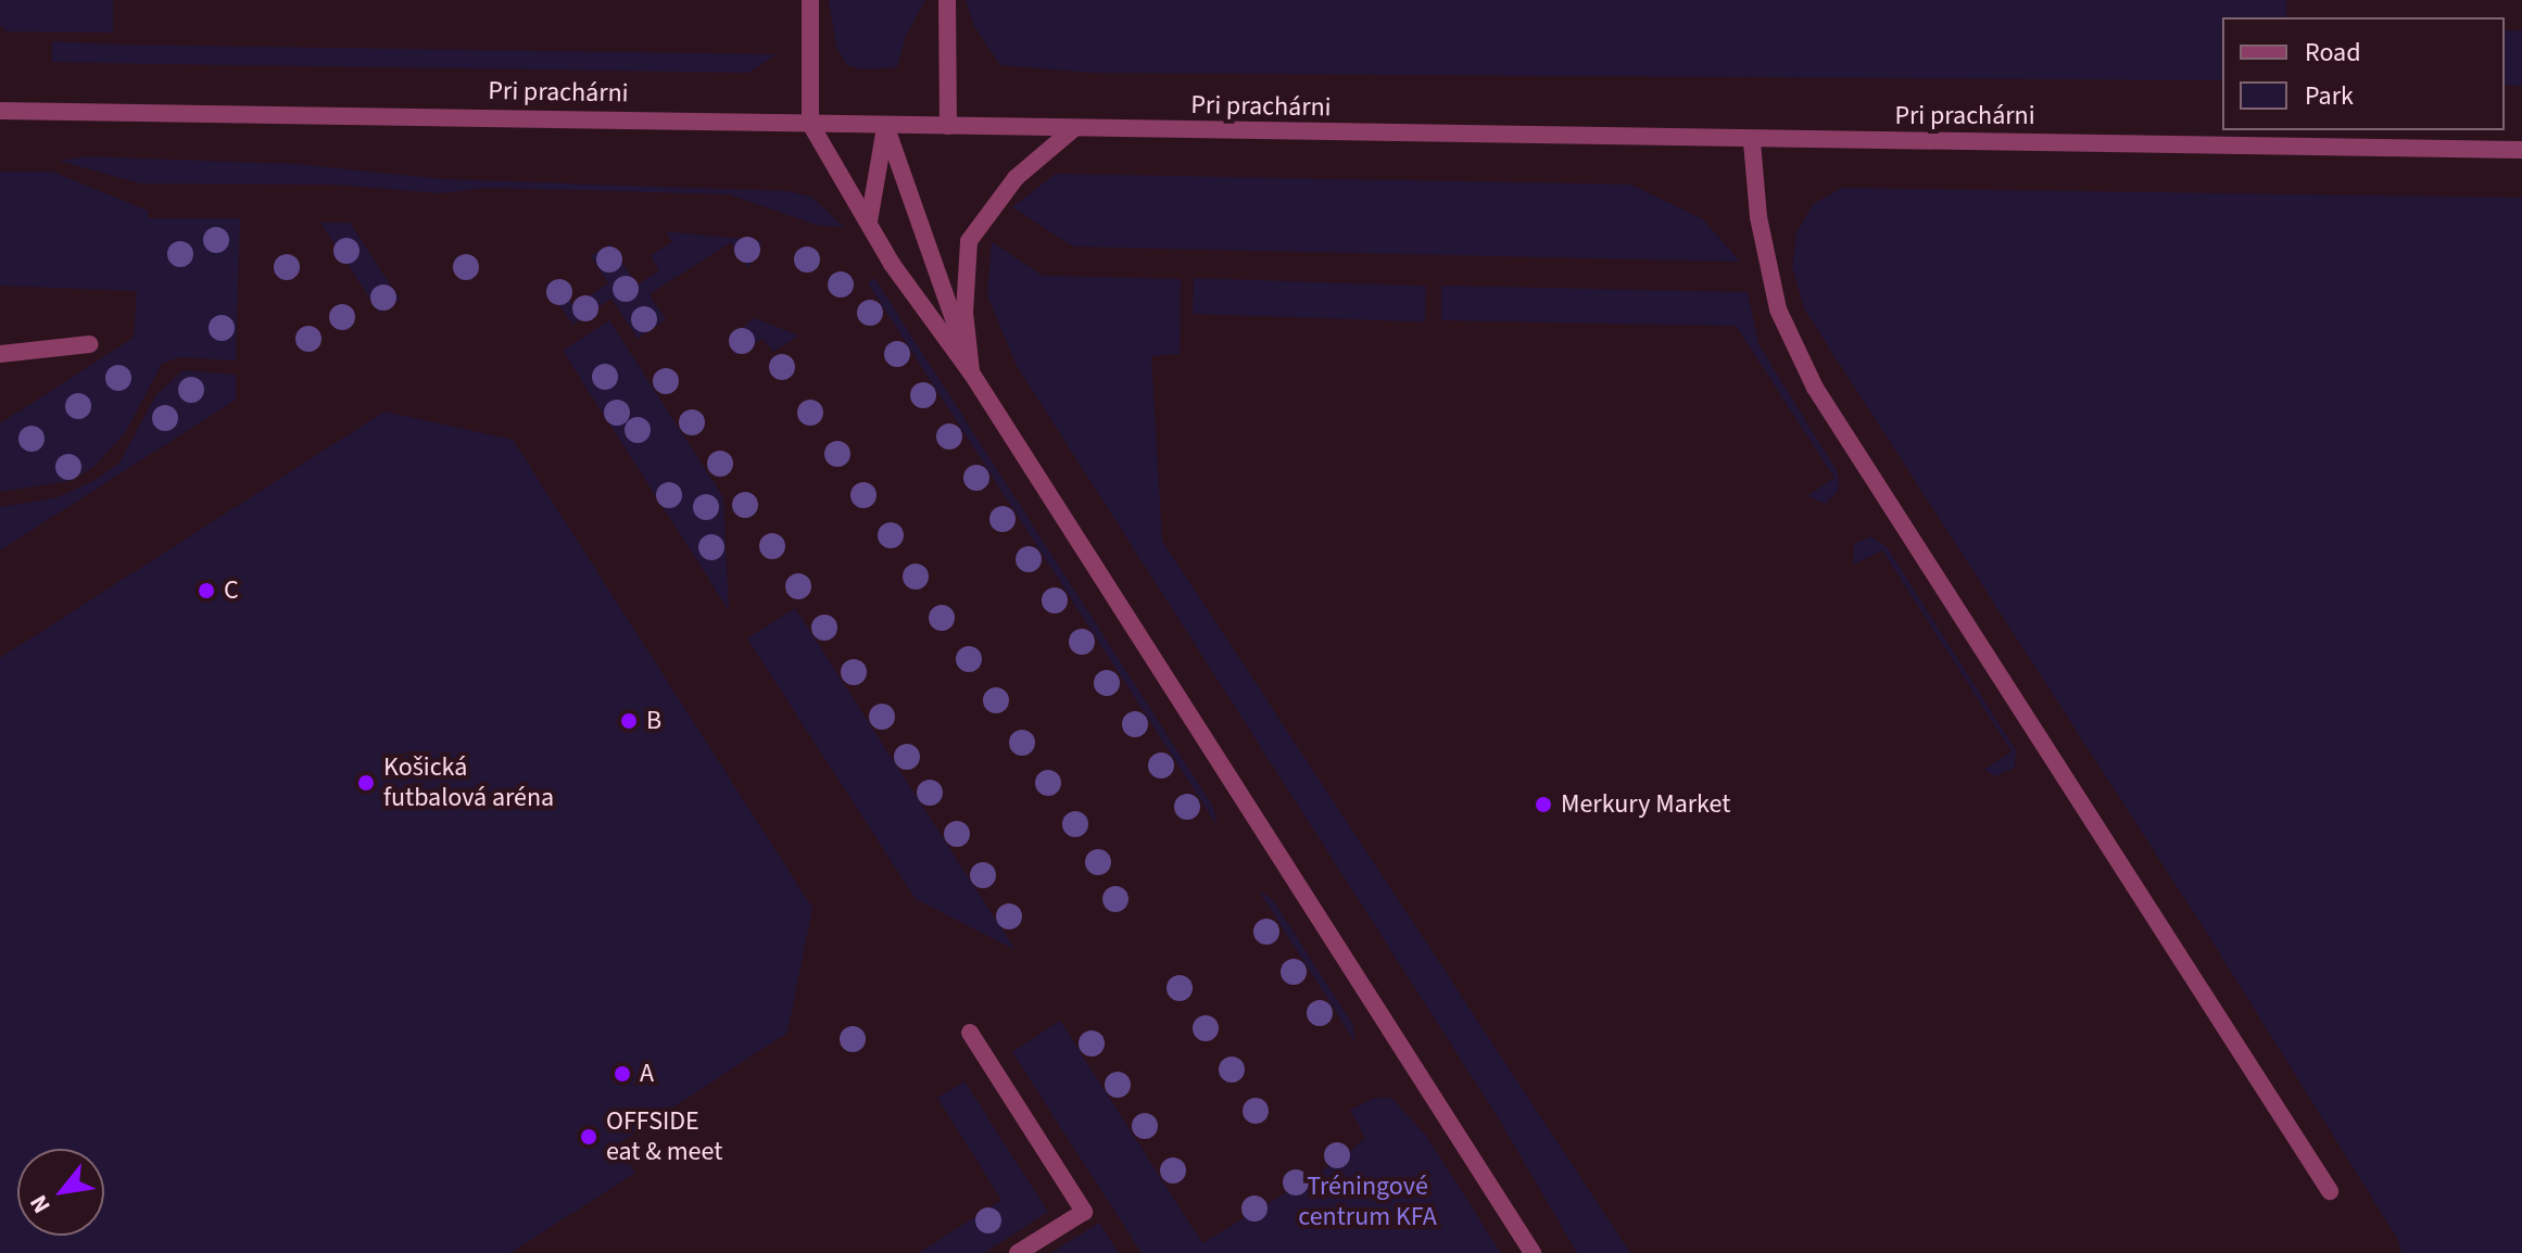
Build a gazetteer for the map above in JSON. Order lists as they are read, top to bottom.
{
  "streets": {
    "street": ["Pri prachárni"]
  },
  "parks": ["Tréningové centrum KFA"],
  "places": [
    "C",
    "B",
    "Košická futbalová aréna",
    "Merkury Market",
    "A",
    "OFFSIDE eat & meet"
  ],
  "legend": ["Road", "Park"],
  "north": "bottom left"
}
